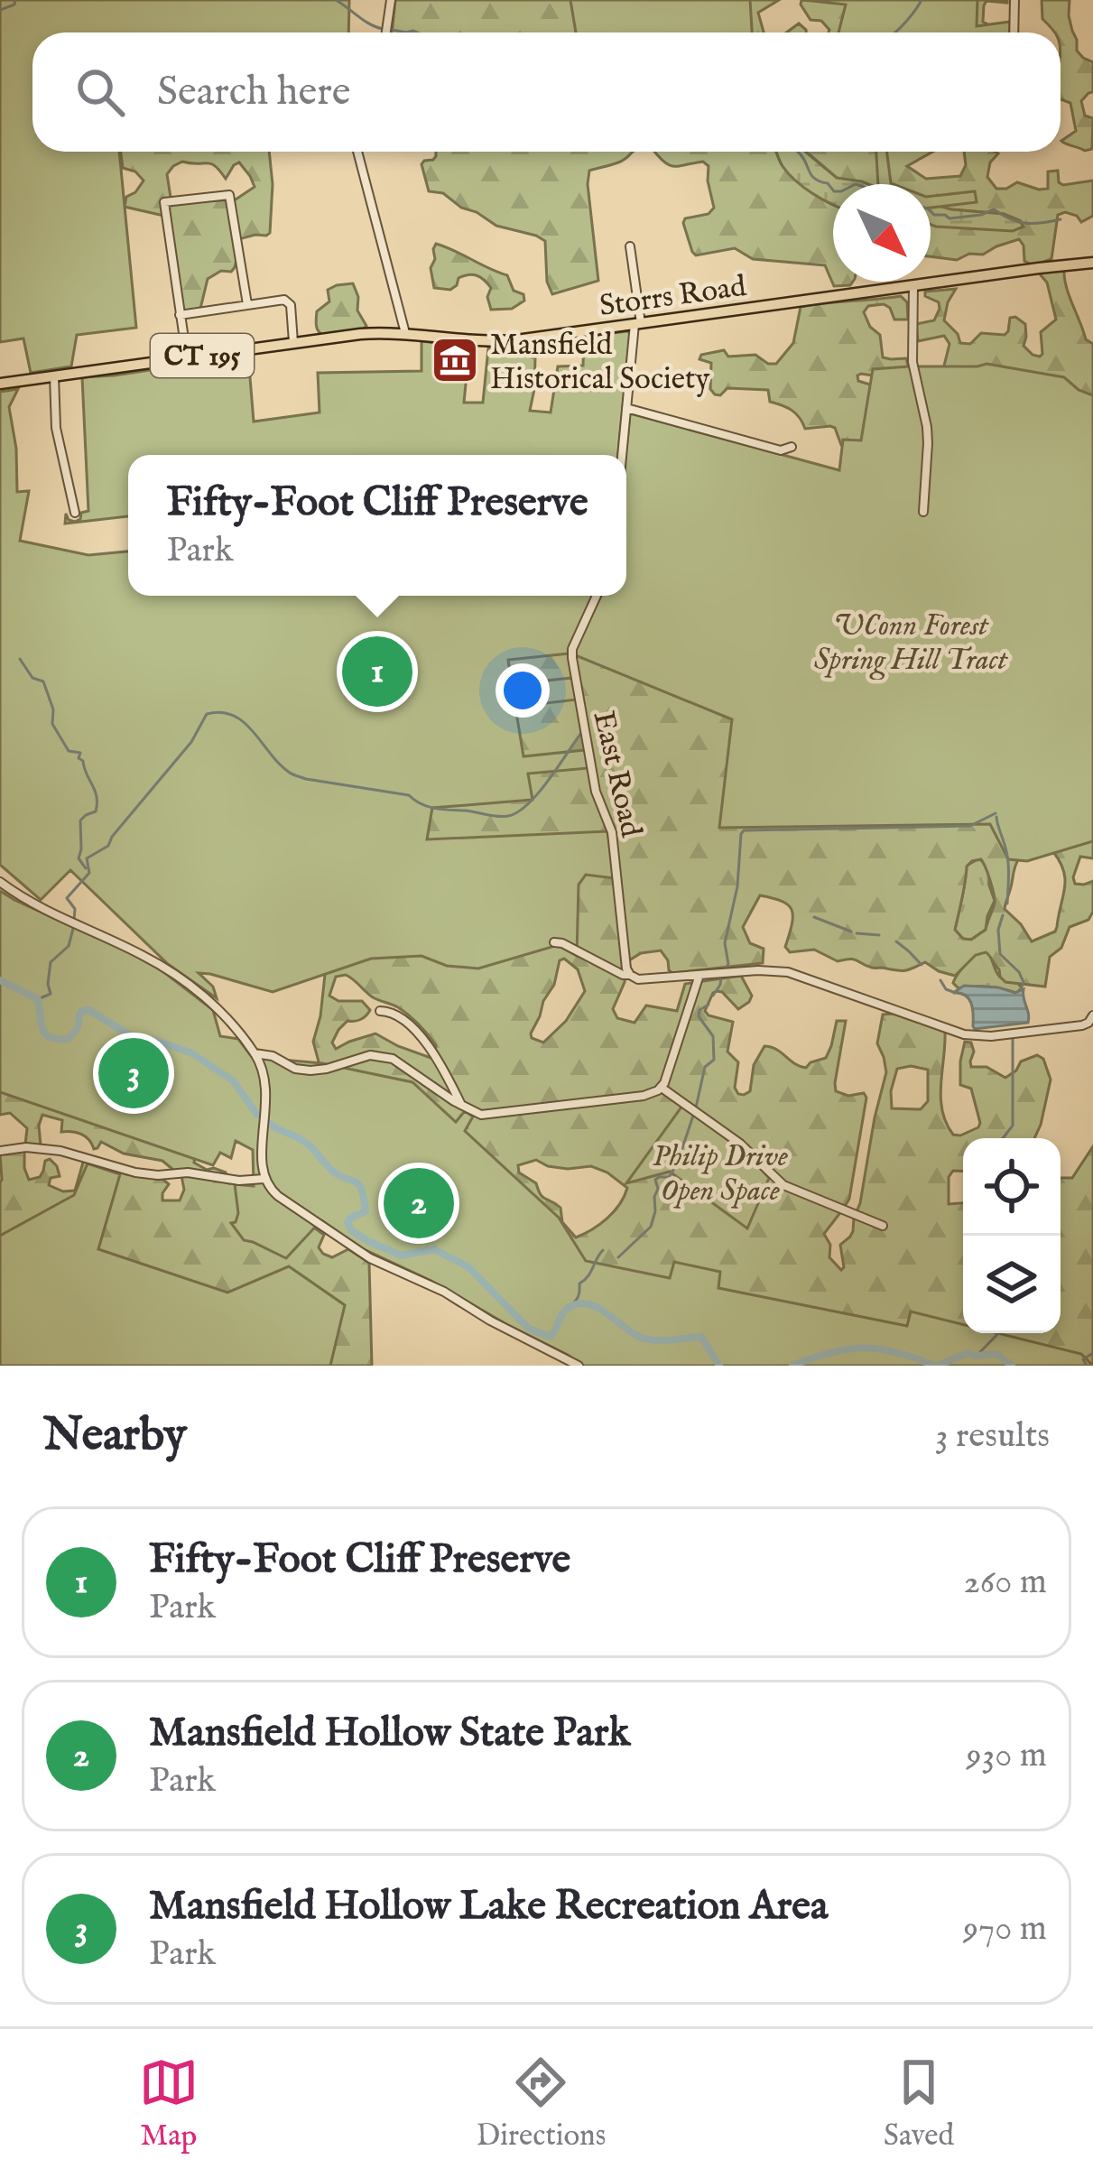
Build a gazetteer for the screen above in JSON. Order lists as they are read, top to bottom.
{
  "streets": {
    "main road": ["Storrs Road", "CT 195"],
    "street": ["East Road"]
  },
  "parks": ["UConn Forest Spring Hill Tract", "Philip Drive Open Space"],
  "places": {
    "museum": ["Mansfield Historical Society"]
  },
  "north": "bottom right",
  "page": {
    "search": "Search here",
    "popup": ["Fifty-Foot Cliff Preserve", "Park"],
    "pins": ["1", "3", "2"],
    "heading": ["Nearby", "3 results"],
    "list": [
      {
        "mark": "1",
        "name": "Fifty-Foot Cliff Preserve",
        "note": "Park",
        "value": "260 m"
      },
      {
        "mark": "2",
        "name": "Mansfield Hollow State Park",
        "note": "Park",
        "value": "930 m"
      },
      {
        "mark": "3",
        "name": "Mansfield Hollow Lake Recreation Area",
        "note": "Park",
        "value": "970 m"
      }
    ],
    "nav": ["Map", "Directions", "Saved"]
  }
}
